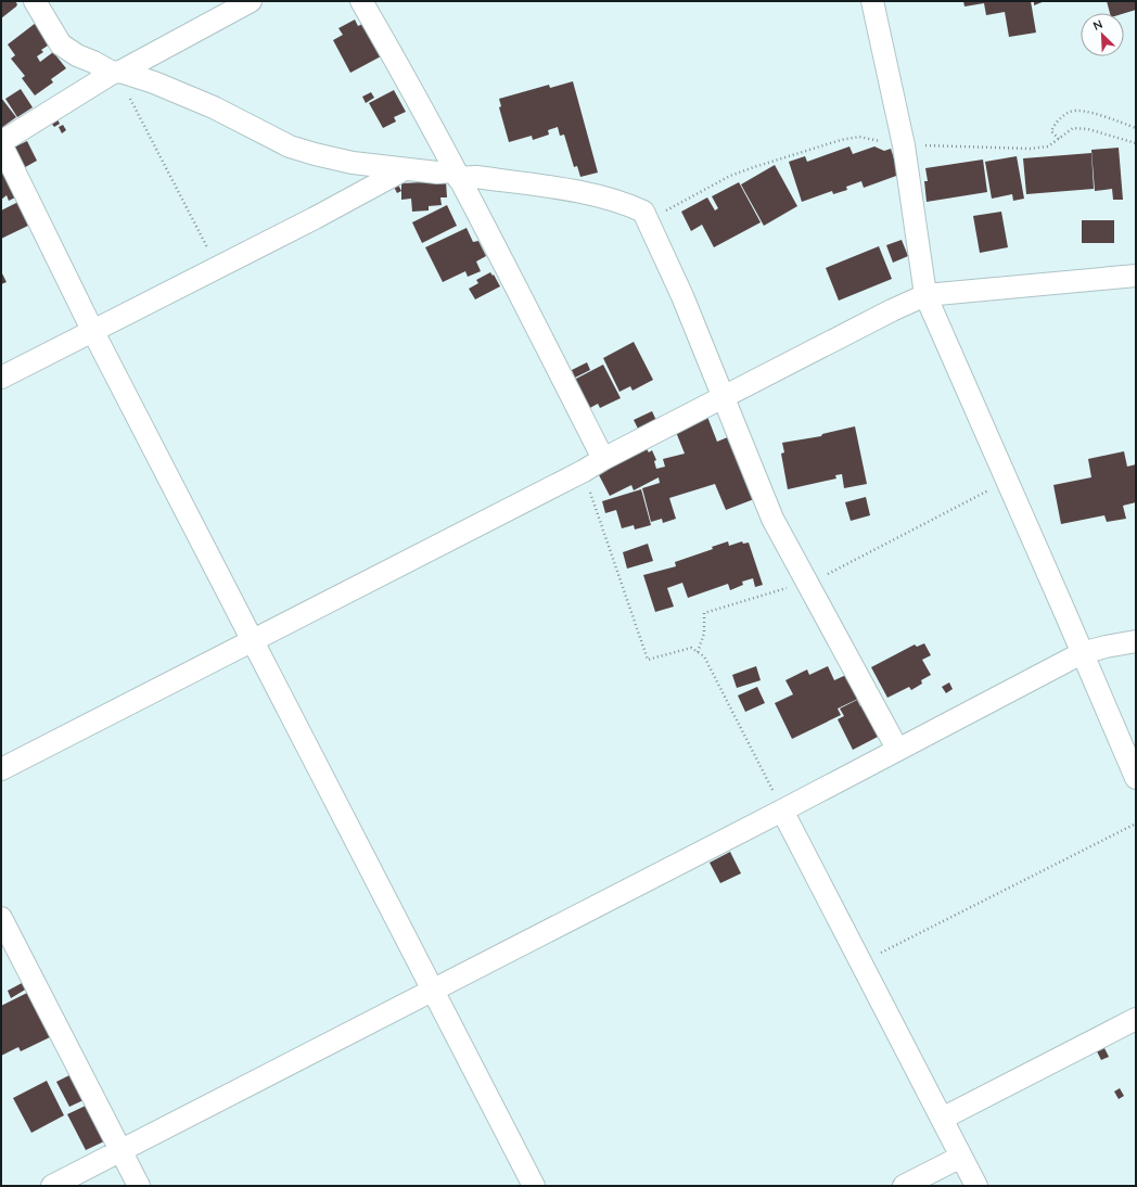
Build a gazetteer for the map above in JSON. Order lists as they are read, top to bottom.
{
  "north": "top left"
}
